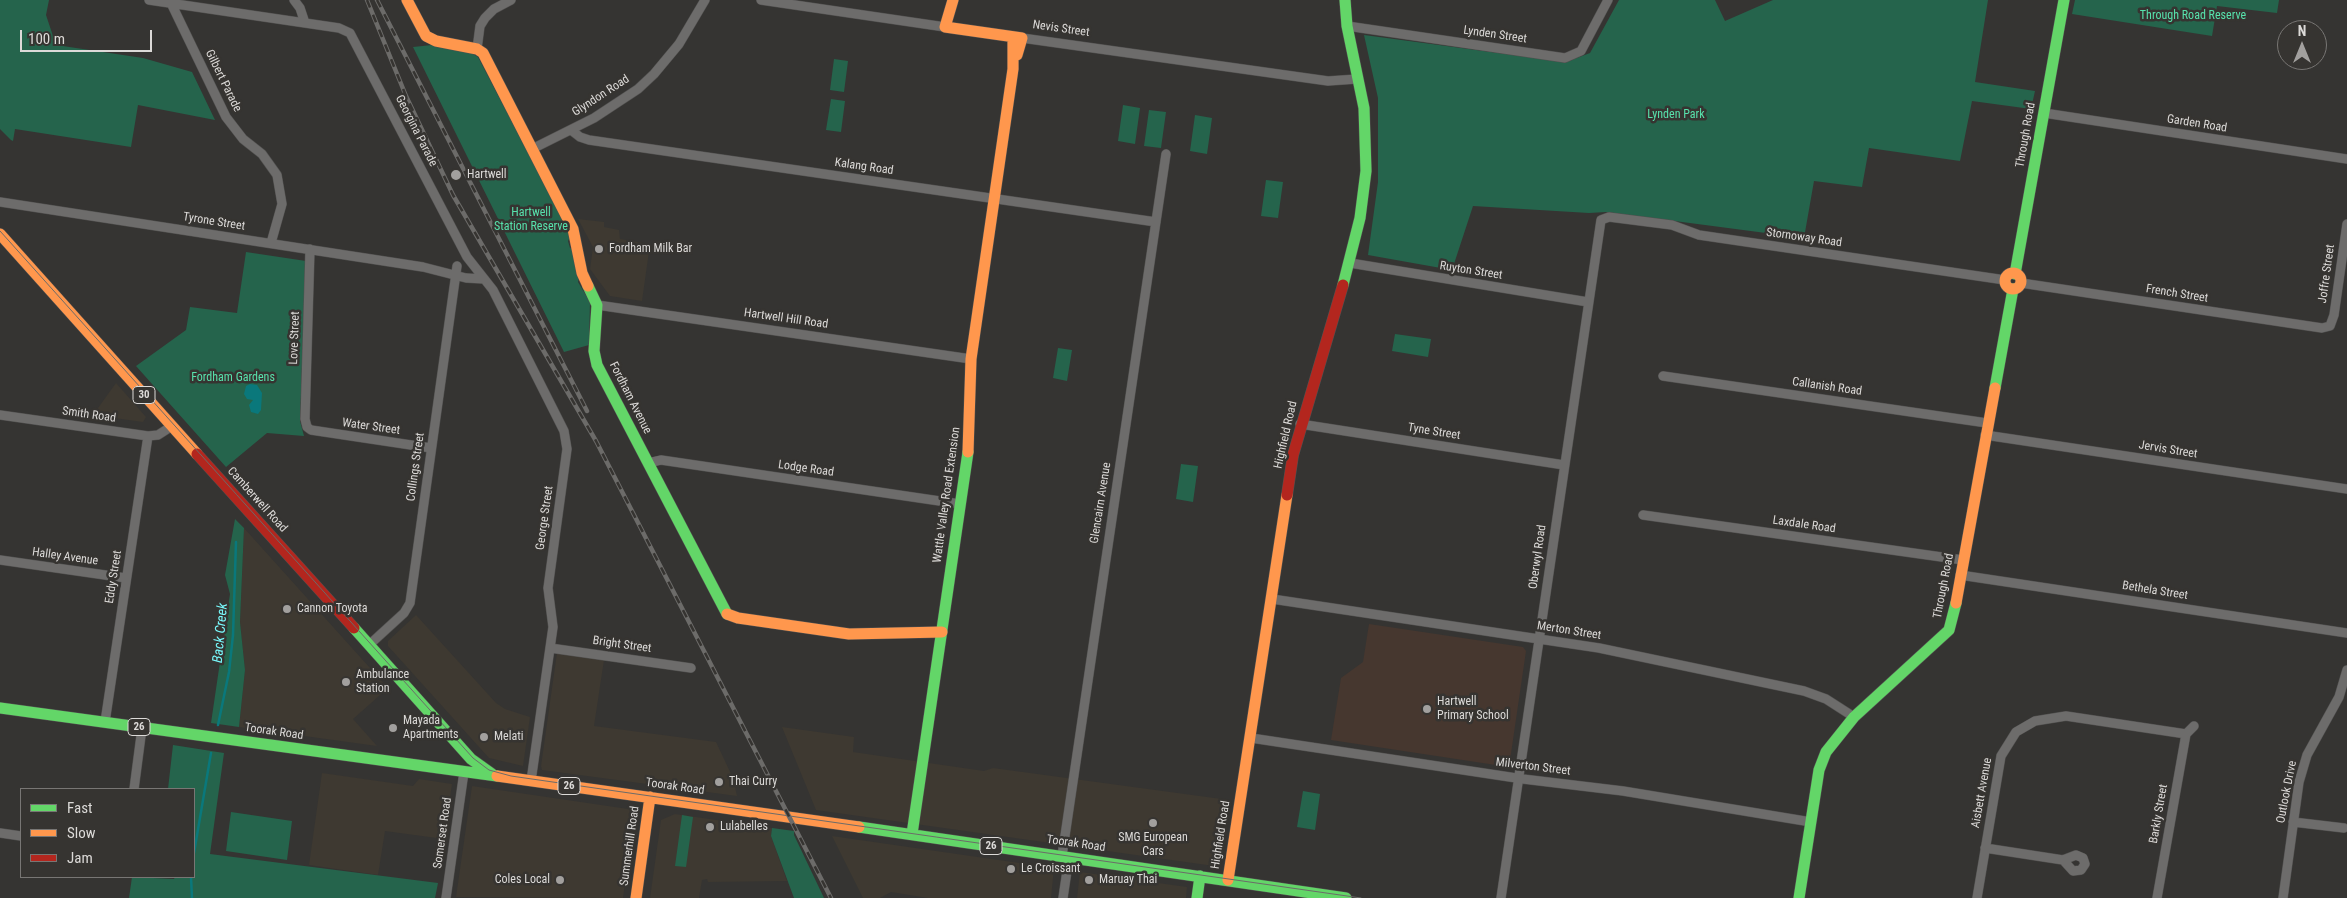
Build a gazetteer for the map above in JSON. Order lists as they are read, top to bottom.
{
  "streets": {
    "main road": [
      "Nevis Street",
      "Through Road",
      "30",
      "Fordham Avenue",
      "Highfield Road",
      "Wattle Valley Road Extension",
      "Camberwell Road",
      "26",
      "Toorak Road",
      "Summerhill Road"
    ],
    "street": [
      "Lynden Street",
      "Gilbert Parade",
      "Glyndon Road",
      "Garden Road",
      "Georgina Parade",
      "Kalang Road",
      "Tyrone Street",
      "Stornoway Road",
      "Ruyton Street",
      "Joffre Street",
      "French Street",
      "Hartwell Hill Road",
      "Love Street",
      "Callanish Road",
      "Smith Road",
      "Water Street",
      "Tyne Street",
      "Jervis Street",
      "Collings Street",
      "Lodge Road",
      "Glencairn Avenue",
      "George Street",
      "Laxdale Road",
      "Halley Avenue",
      "Oberwyl Road",
      "Eddy Street",
      "Bethela Street",
      "Merton Street",
      "Bright Street",
      "Milverton Street",
      "Outlook Drive",
      "Aisbett Avenue",
      "Barkly Street",
      "Somerset Road"
    ]
  },
  "crossings": [
    ["Nevis Street", "Highfield Road"],
    ["Nevis Street", "Wattle Valley Road Extension"],
    ["Lynden Street", "Highfield Road"],
    ["Gilbert Parade", "Georgina Parade"],
    ["Gilbert Parade", "Tyrone Street"],
    ["Glyndon Road", "Kalang Road"],
    ["Glyndon Road", "Fordham Avenue"],
    ["Garden Road", "Through Road"],
    ["Georgina Parade", "Tyrone Street"],
    ["Georgina Parade", "George Street"],
    ["Through Road", "Stornoway Road"],
    ["Through Road", "French Street"],
    ["Through Road", "Callanish Road"],
    ["Through Road", "Jervis Street"],
    ["Through Road", "Laxdale Road"],
    ["Through Road", "Bethela Street"],
    ["Through Road", "Merton Street"],
    ["Through Road", "Milverton Street"],
    ["Kalang Road", "Wattle Valley Road Extension"],
    ["Kalang Road", "Glencairn Avenue"],
    ["Tyrone Street", "Love Street"],
    ["Tyrone Street", "Collings Street"],
    ["Tyrone Street", "George Street"],
    ["Stornoway Road", "French Street"],
    ["Stornoway Road", "Oberwyl Road"],
    ["Ruyton Street", "Highfield Road"],
    ["Ruyton Street", "Oberwyl Road"],
    ["Joffre Street", "French Street"],
    ["Hartwell Hill Road", "Fordham Avenue"],
    ["Hartwell Hill Road", "Wattle Valley Road Extension"],
    ["Love Street", "Water Street"],
    ["Fordham Avenue", "Lodge Road"],
    ["Fordham Avenue", "Wattle Valley Road Extension"],
    ["Smith Road", "Camberwell Road"],
    ["Smith Road", "Eddy Street"],
    ["Water Street", "Collings Street"],
    ["Tyne Street", "Highfield Road"],
    ["Tyne Street", "Oberwyl Road"],
    ["Highfield Road", "Merton Street"],
    ["Highfield Road", "Toorak Road"],
    ["Highfield Road", "Milverton Street"],
    ["Collings Street", "Camberwell Road"],
    ["Lodge Road", "Wattle Valley Road Extension"],
    ["Wattle Valley Road Extension", "Toorak Road"],
    ["Camberwell Road", "Toorak Road"],
    ["Glencairn Avenue", "Toorak Road"],
    ["George Street", "Bright Street"],
    ["George Street", "Toorak Road"],
    ["Halley Avenue", "Eddy Street"],
    ["Oberwyl Road", "Merton Street"],
    ["Oberwyl Road", "Milverton Street"],
    ["Eddy Street", "Toorak Road"],
    ["Toorak Road", "Somerset Road"],
    ["Toorak Road", "Summerhill Road"],
    ["Aisbett Avenue", "Barkly Street"]
  ],
  "water": ["Back Creek"],
  "parks": [
    "Through Road Reserve",
    "Lynden Park",
    "Hartwell Station Reserve",
    "Fordham Gardens"
  ],
  "places": [
    "Hartwell",
    "Fordham Milk Bar",
    "Cannon Toyota",
    "Ambulance Station",
    "Hartwell Primary School",
    "Mayada Apartments",
    "Melati",
    "Thai Curry",
    "SMG European Cars",
    "Lulabelles",
    "Le Croissant",
    "Coles Local",
    "Maruay Thai"
  ],
  "legend": ["Fast", "Slow", "Jam"],
  "scale_bar": "100 m",
  "north": "top"
}
